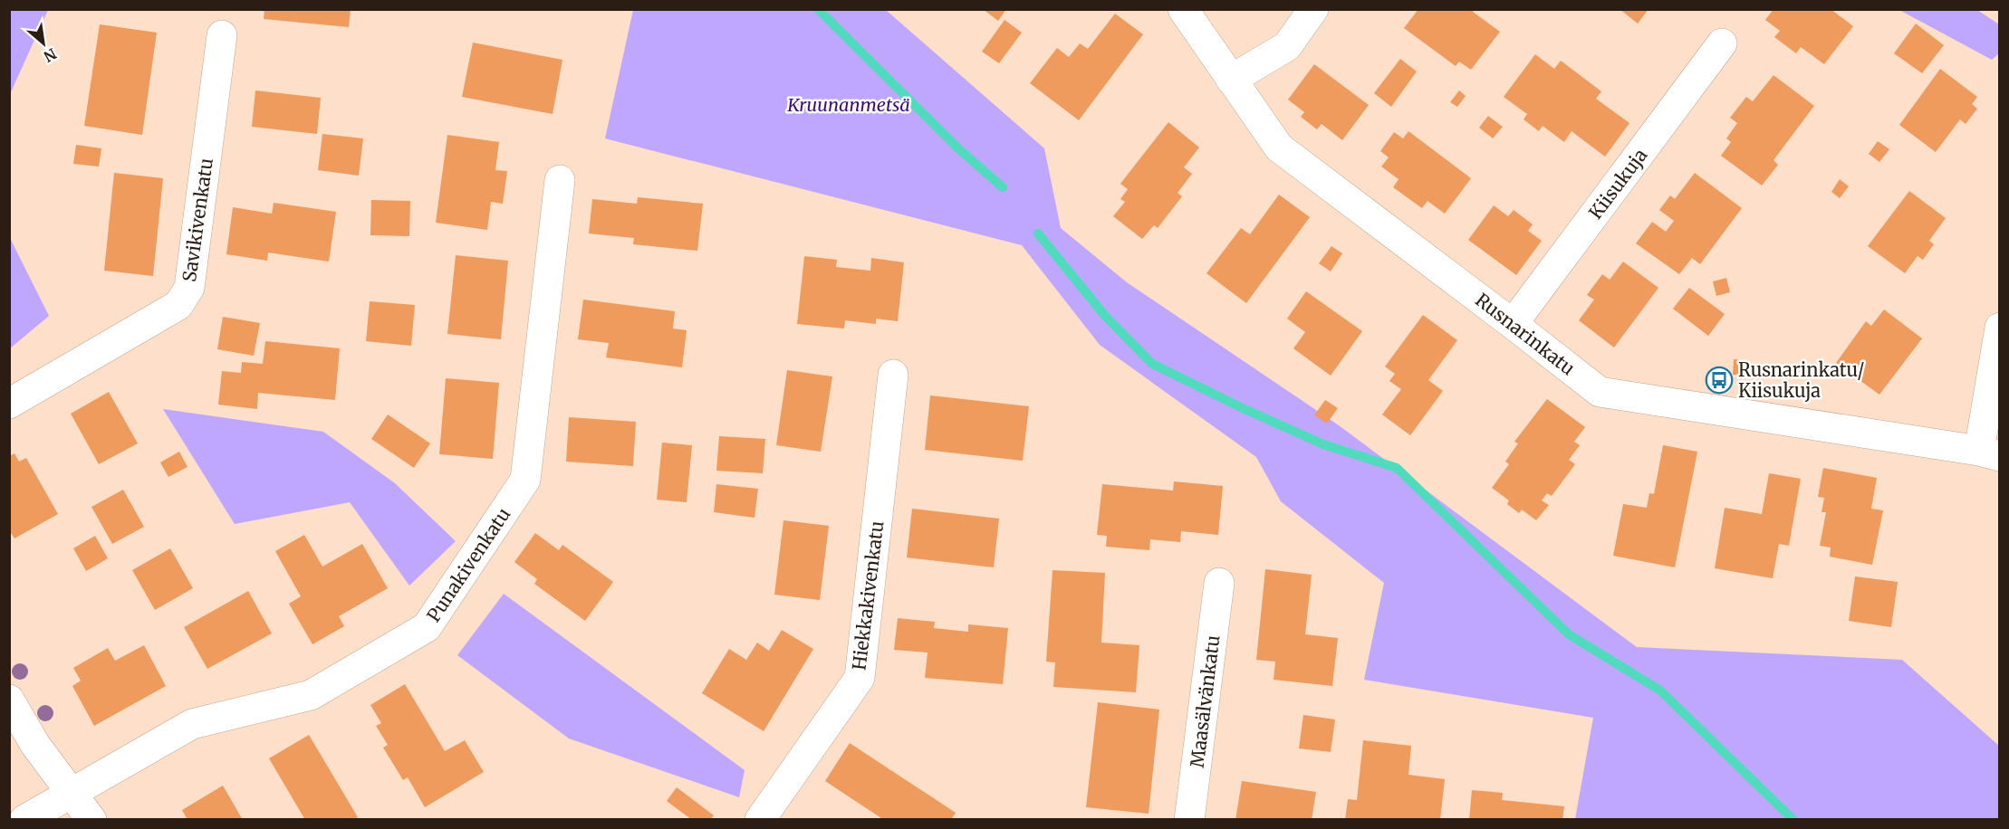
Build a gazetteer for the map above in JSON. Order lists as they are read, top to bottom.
{
  "streets": {
    "street": [
      "Kiisukuja",
      "Savikivenkatu",
      "Rusnarinkatu",
      "Punakivenkatu",
      "Hiekkakivenkatu",
      "Maasälvänkatu"
    ]
  },
  "crossings": [
    ["Kiisukuja", "Rusnarinkatu"]
  ],
  "parks": ["Kruunanmetsä"],
  "places": {
    "bus stop": ["Rusnarinkatu/ Kiisukuja"]
  },
  "north": "bottom right"
}
